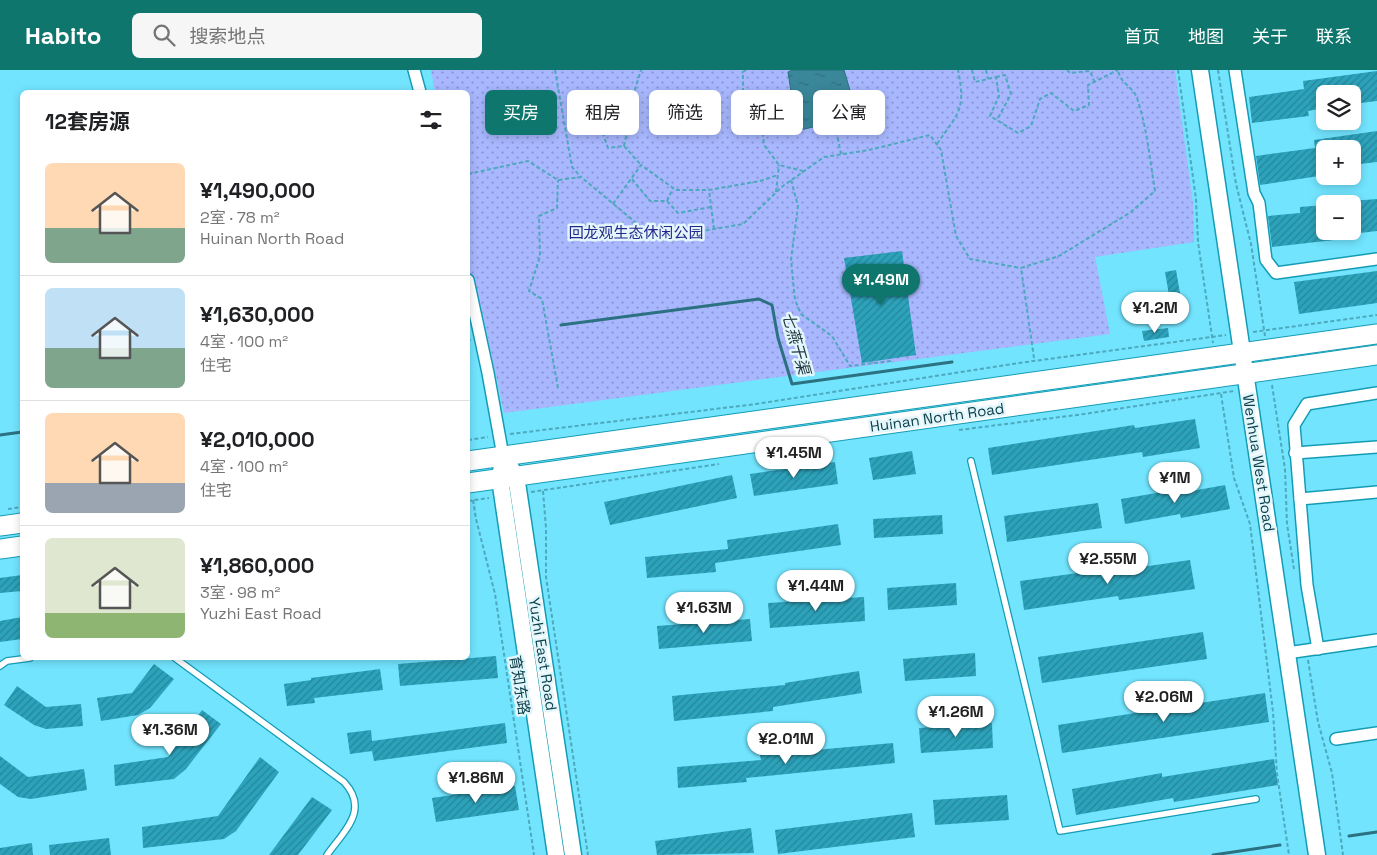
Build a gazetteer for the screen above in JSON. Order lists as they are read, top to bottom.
{
  "streets": {
    "main road": ["Huinan North Road"],
    "street": ["Wenhua West Road", "Yuzhi East Road"],
    "path": ["育知东路"]
  },
  "crossings": [
    ["Huinan North Road", "Wenhua West Road"],
    ["Huinan North Road", "Yuzhi East Road"]
  ],
  "water": ["七燕干渠"],
  "parks": ["回龙观生态休闲公园"],
  "page": {
    "header": "Habito",
    "search": "搜索地点",
    "nav": [
      "首页",
      "地图",
      "关于",
      "联系"
    ],
    "map_buttons": ["+", "−"],
    "chip": [
      "买房",
      "租房",
      "筛选",
      "新上",
      "公寓"
    ],
    "heading": "12套房源",
    "list": [
      {
        "name": "¥1,490,000",
        "note": "2室 · 78 m² · Huinan North Road"
      },
      {
        "name": "¥1,630,000",
        "note": "4室 · 100 m² · 住宅"
      },
      {
        "name": "¥2,010,000",
        "note": "4室 · 100 m² · 住宅"
      },
      {
        "name": "¥1,860,000",
        "note": "3室 · 98 m² · Yuzhi East Road"
      }
    ],
    "price": [
      "¥1.49M",
      "¥1.2M",
      "¥1.45M",
      "¥1M",
      "¥2.55M",
      "¥1.44M",
      "¥1.63M",
      "¥2.06M",
      "¥1.26M",
      "¥1.36M",
      "¥2.01M",
      "¥1.86M"
    ]
  }
}
